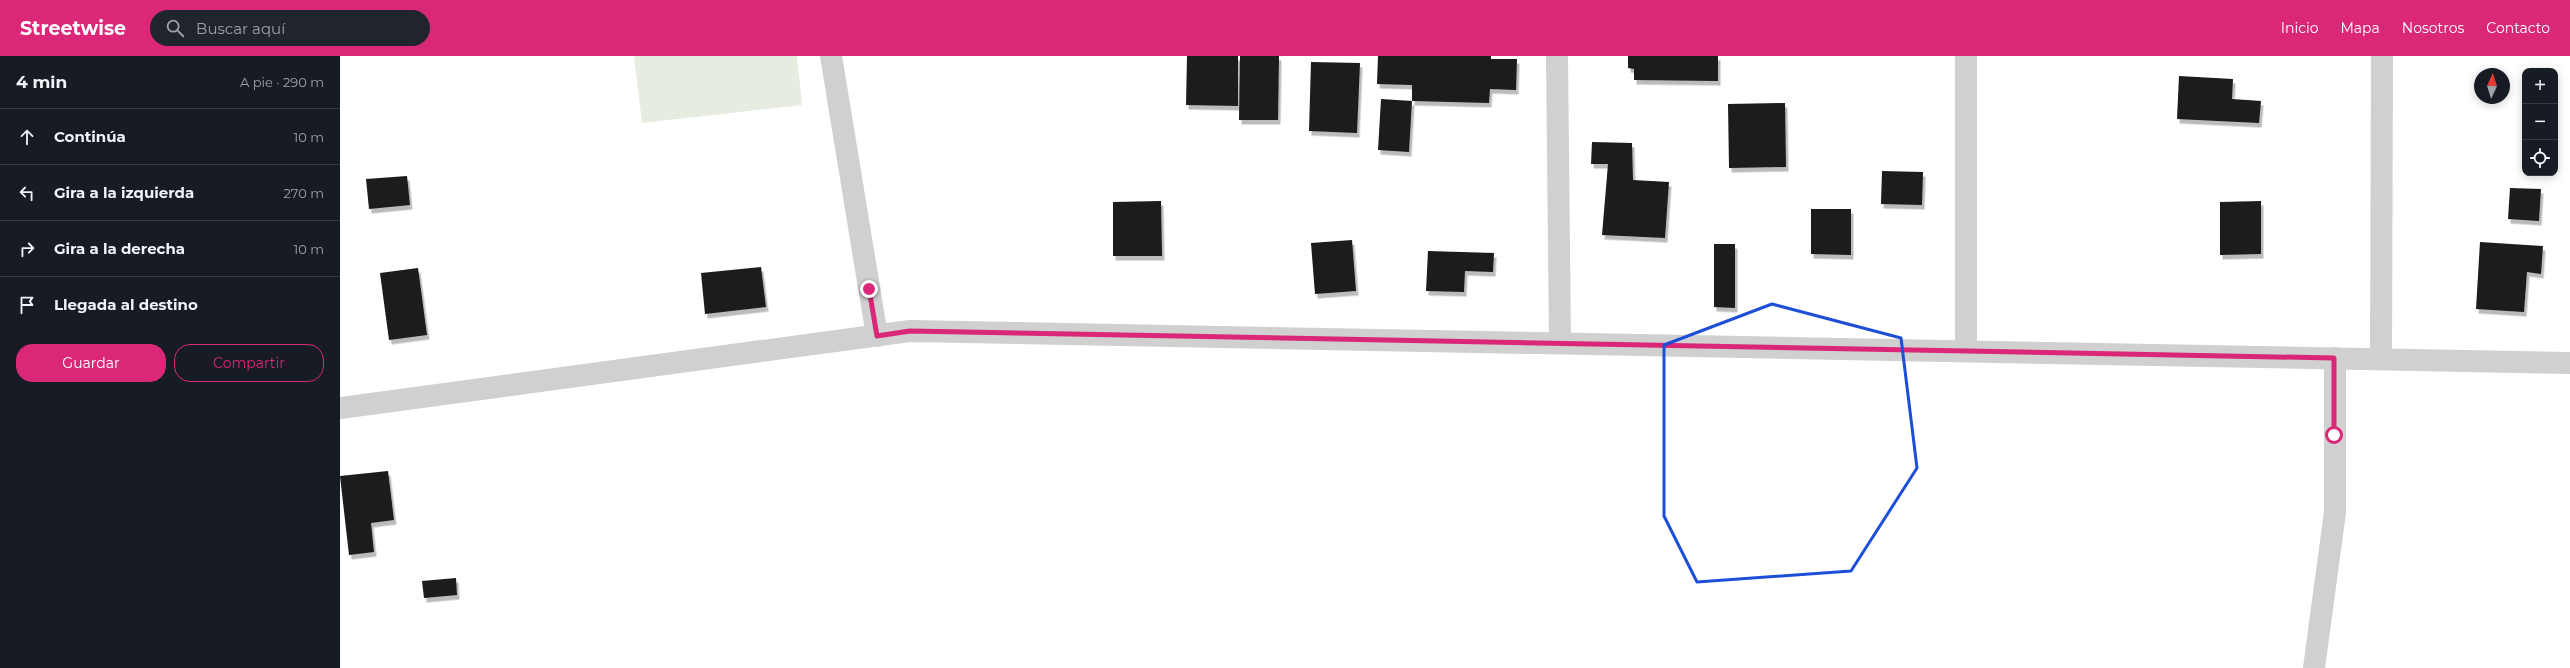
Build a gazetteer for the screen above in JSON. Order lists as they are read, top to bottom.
{
  "north": "top",
  "page": {
    "header": "Streetwise",
    "search": "Buscar aquí",
    "nav": [
      "Inicio",
      "Mapa",
      "Nosotros",
      "Contacto"
    ],
    "heading": ["4 min", "A pie · 290 m"],
    "map_buttons": ["+", "−"],
    "list": [
      ["Continúa", "10 m"],
      ["Gira a la izquierda", "270 m"],
      ["Gira a la derecha", "10 m"],
      "Llegada al destino"
    ],
    "buttons": ["Guardar", "Compartir"]
  }
}
